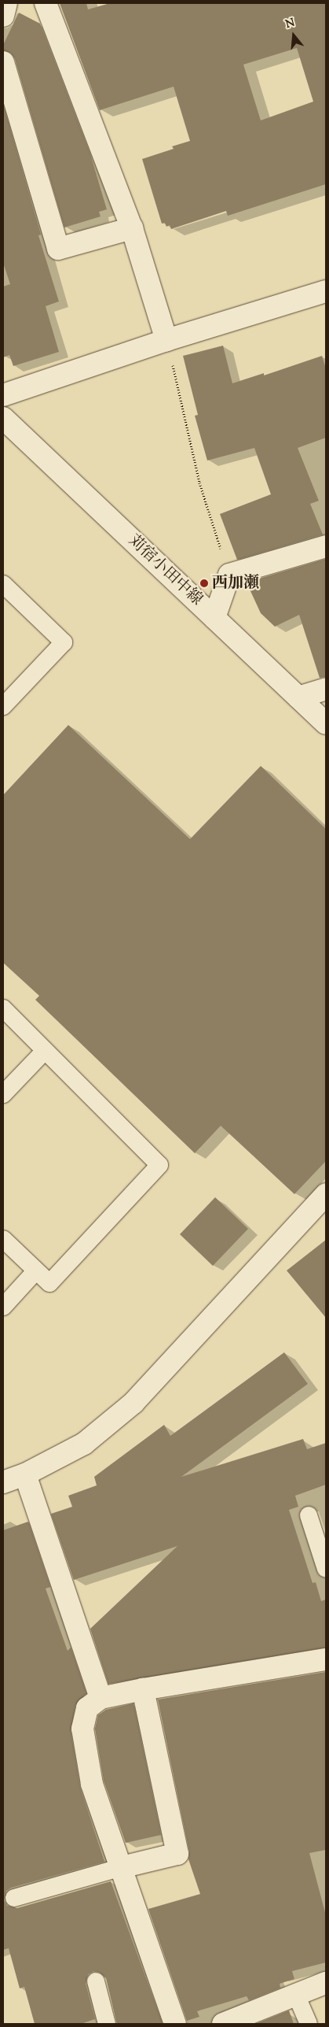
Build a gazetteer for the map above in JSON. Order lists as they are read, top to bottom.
{
  "streets": {
    "street": ["苅宿小田中線"]
  },
  "places": ["西加瀬"],
  "north": "top"
}
